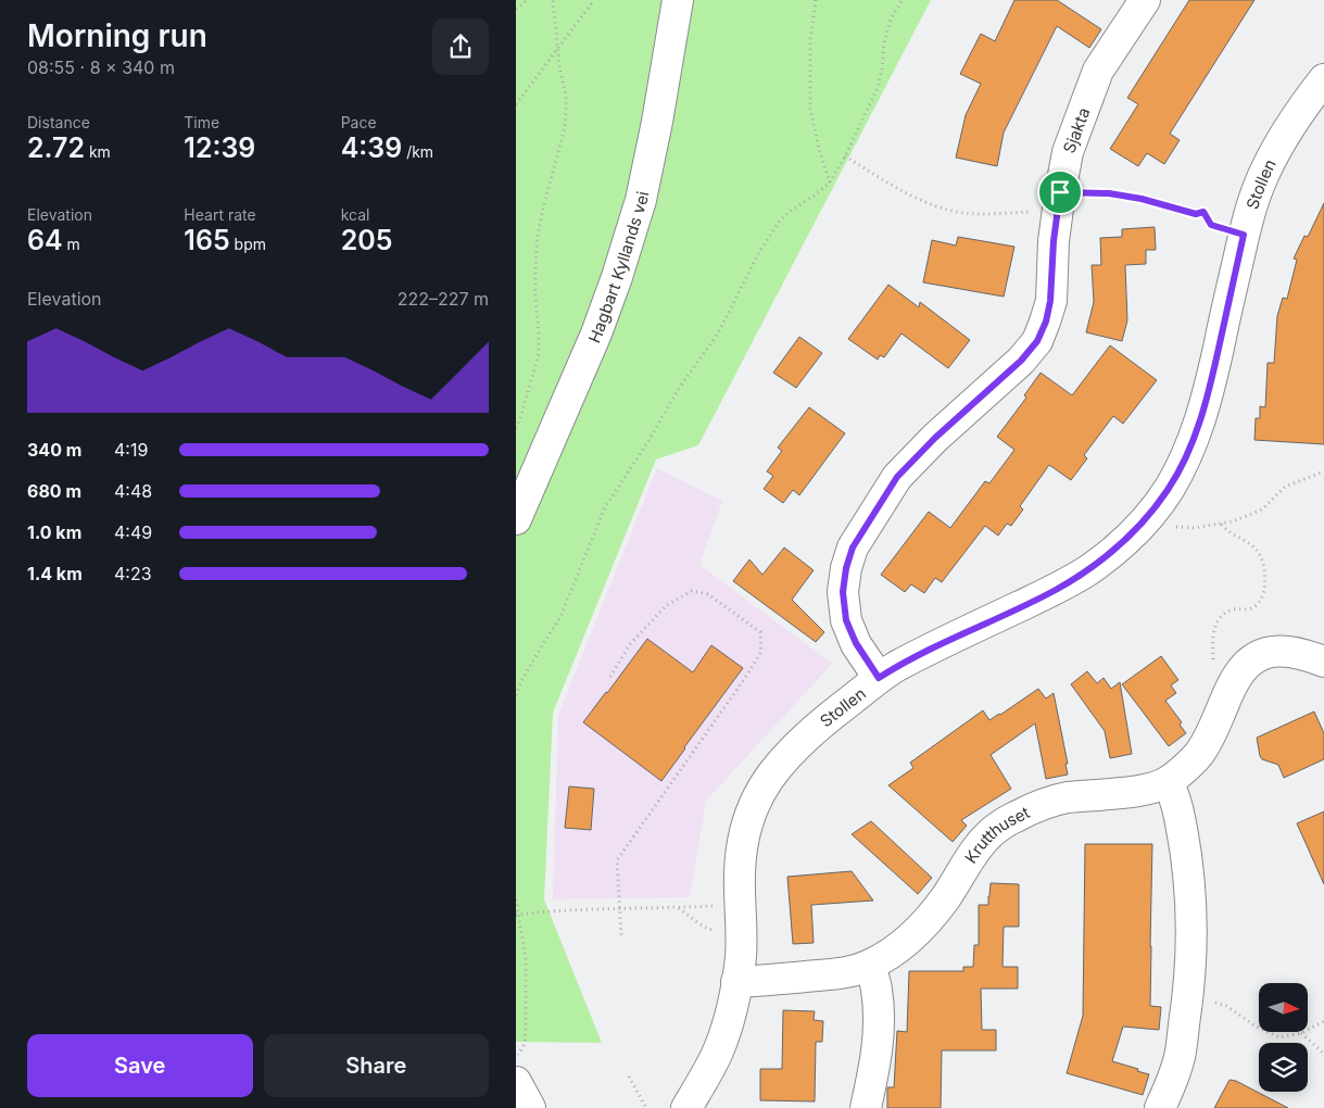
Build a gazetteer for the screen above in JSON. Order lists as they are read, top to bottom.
{
  "streets": {
    "street": [
      "Sjakta",
      "Stollen",
      "Hagbart Kyllands vei",
      "Krutthuset"
    ]
  },
  "crossings": [
    ["Sjakta", "Stollen"],
    ["Stollen", "Krutthuset"]
  ],
  "north": "right",
  "page": {
    "heading": ["Morning run", "08:55 · 8 × 340 m"],
    "stats": [
      ["Distance", "2.72 km"],
      ["Time", "12:39"],
      ["Pace", "4:39 /km"],
      ["Elevation", "64 m"],
      ["Heart rate", "165 bpm"],
      ["kcal", "205"]
    ],
    "chart": ["Elevation", "222–227 m"],
    "list": [
      {
        "name": "340 m",
        "note": "4:19"
      },
      {
        "name": "680 m",
        "note": "4:48"
      },
      {
        "name": "1.0 km",
        "note": "4:49"
      },
      {
        "name": "1.4 km",
        "note": "4:23"
      }
    ],
    "buttons": ["Save", "Share"]
  }
}
